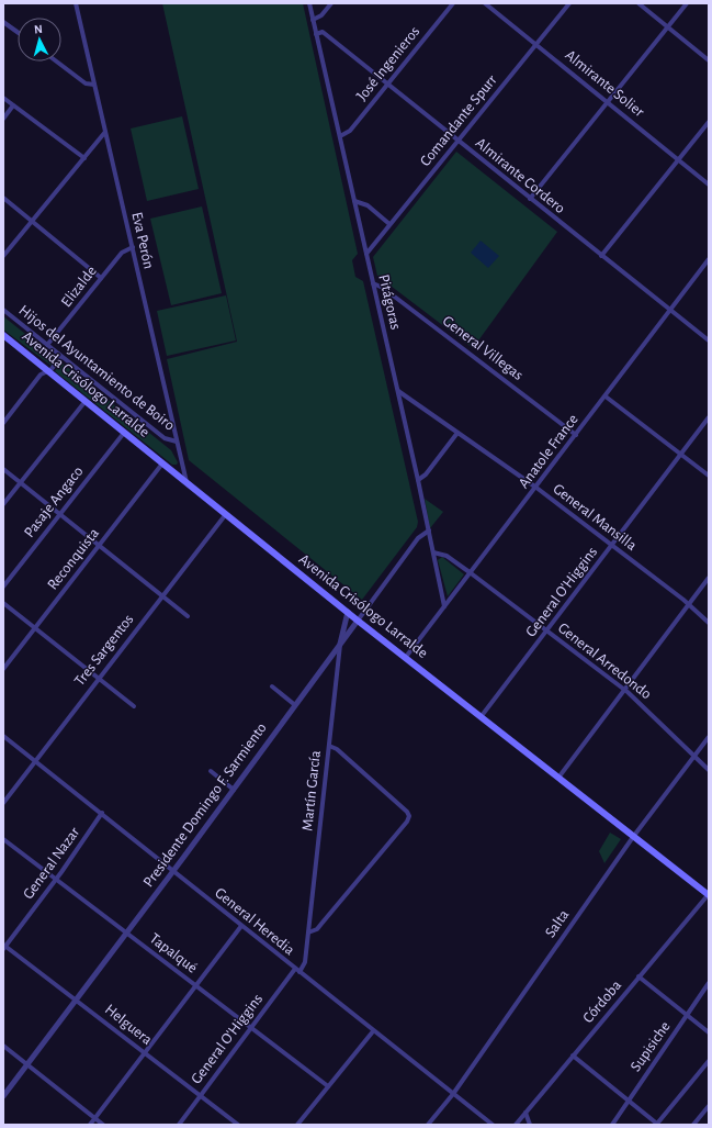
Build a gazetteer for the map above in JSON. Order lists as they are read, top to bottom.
{
  "streets": {
    "main road": ["Avenida Crisólogo Larralde"],
    "street": [
      "José Ingenieros",
      "Almirante Solier",
      "Comandante Spurr",
      "Almirante Cordero",
      "Eva Perón",
      "Elizalde",
      "Pitágoras",
      "General Villegas",
      "Hijos del Ayuntamiento de Boiro",
      "Anatole France",
      "Pasaje Angaco",
      "General Mansilla",
      "Reconquista",
      "General O'Higgins",
      "Tres Sargentos",
      "General Arredondo",
      "Martín García",
      "Presidente Domingo F. Sarmiento",
      "General Nazar",
      "General Heredia",
      "Salta",
      "Tapalqué",
      "Córdoba",
      "Helguera",
      "Supisiche"
    ]
  },
  "crossings": [
    ["José Ingenieros", "Almirante Cordero"],
    ["José Ingenieros", "Pitágoras"],
    ["Almirante Solier", "Comandante Spurr"],
    ["Comandante Spurr", "Almirante Cordero"],
    ["Comandante Spurr", "Pitágoras"],
    ["Almirante Cordero", "Pitágoras"],
    ["Almirante Cordero", "Anatole France"],
    ["Eva Perón", "Elizalde"],
    ["Eva Perón", "Hijos del Ayuntamiento de Boiro"],
    ["Eva Perón", "Avenida Crisólogo Larralde"],
    ["Elizalde", "Hijos del Ayuntamiento de Boiro"],
    ["Pitágoras", "General Villegas"],
    ["Pitágoras", "Anatole France"],
    ["Pitágoras", "General Mansilla"],
    ["Pitágoras", "General Arredondo"],
    ["Pitágoras", "Presidente Domingo F. Sarmiento"],
    ["General Villegas", "Anatole France"],
    ["Avenida Crisólogo Larralde", "Anatole France"],
    ["Avenida Crisólogo Larralde", "Pasaje Angaco"],
    ["Avenida Crisólogo Larralde", "Reconquista"],
    ["Avenida Crisólogo Larralde", "General O'Higgins"],
    ["Avenida Crisólogo Larralde", "Tres Sargentos"],
    ["Avenida Crisólogo Larralde", "Martín García"],
    ["Avenida Crisólogo Larralde", "Presidente Domingo F. Sarmiento"],
    ["Avenida Crisólogo Larralde", "Salta"],
    ["Avenida Crisólogo Larralde", "Córdoba"],
    ["Anatole France", "General Mansilla"],
    ["Anatole France", "General Arredondo"],
    ["General Mansilla", "General O'Higgins"],
    ["General O'Higgins", "General Arredondo"],
    ["General O'Higgins", "Martín García"],
    ["General O'Higgins", "General Heredia"],
    ["General O'Higgins", "Tapalqué"],
    ["General O'Higgins", "Helguera"],
    ["Tres Sargentos", "General Heredia"],
    ["General Arredondo", "Salta"],
    ["Martín García", "Presidente Domingo F. Sarmiento"],
    ["Martín García", "General Heredia"],
    ["Presidente Domingo F. Sarmiento", "General Heredia"],
    ["Presidente Domingo F. Sarmiento", "Tapalqué"],
    ["Presidente Domingo F. Sarmiento", "Helguera"],
    ["General Nazar", "General Heredia"],
    ["General Nazar", "Tapalqué"],
    ["General Nazar", "Helguera"],
    ["General Heredia", "Salta"]
  ],
  "north": "top"
}
